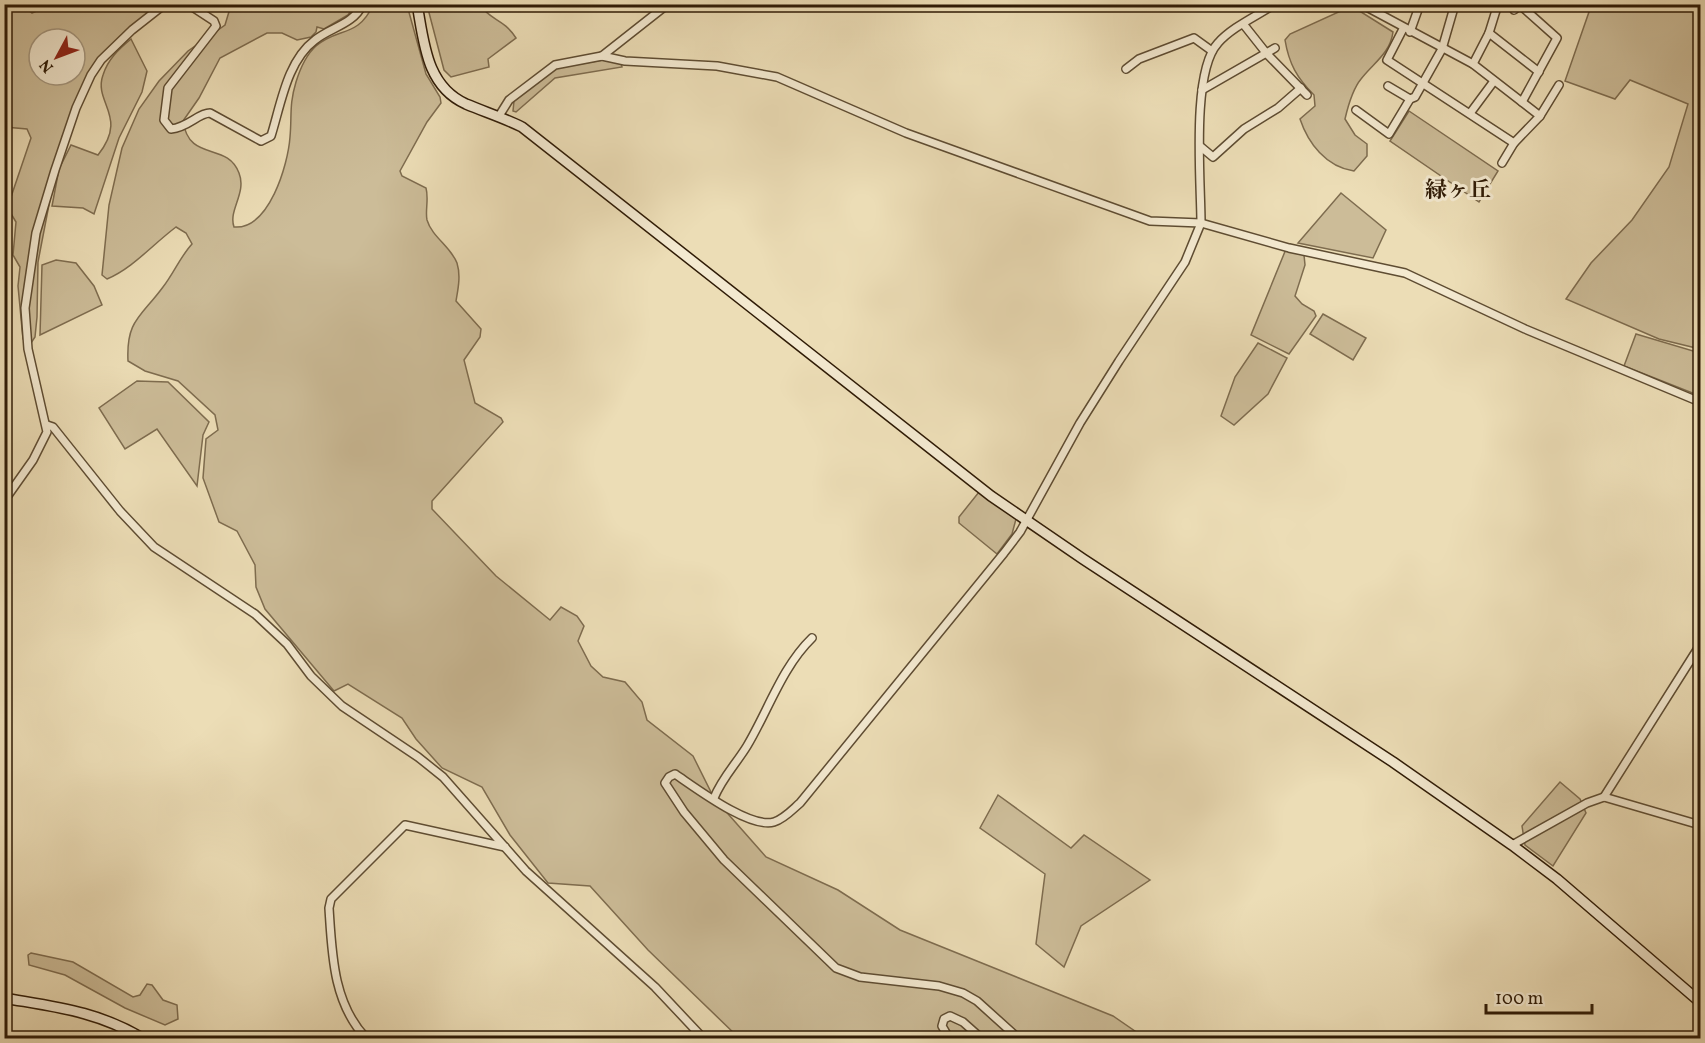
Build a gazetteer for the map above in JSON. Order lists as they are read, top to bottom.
{
  "districts": ["緑ヶ丘"],
  "scale_bar": "100 m",
  "north": "bottom left"
}
